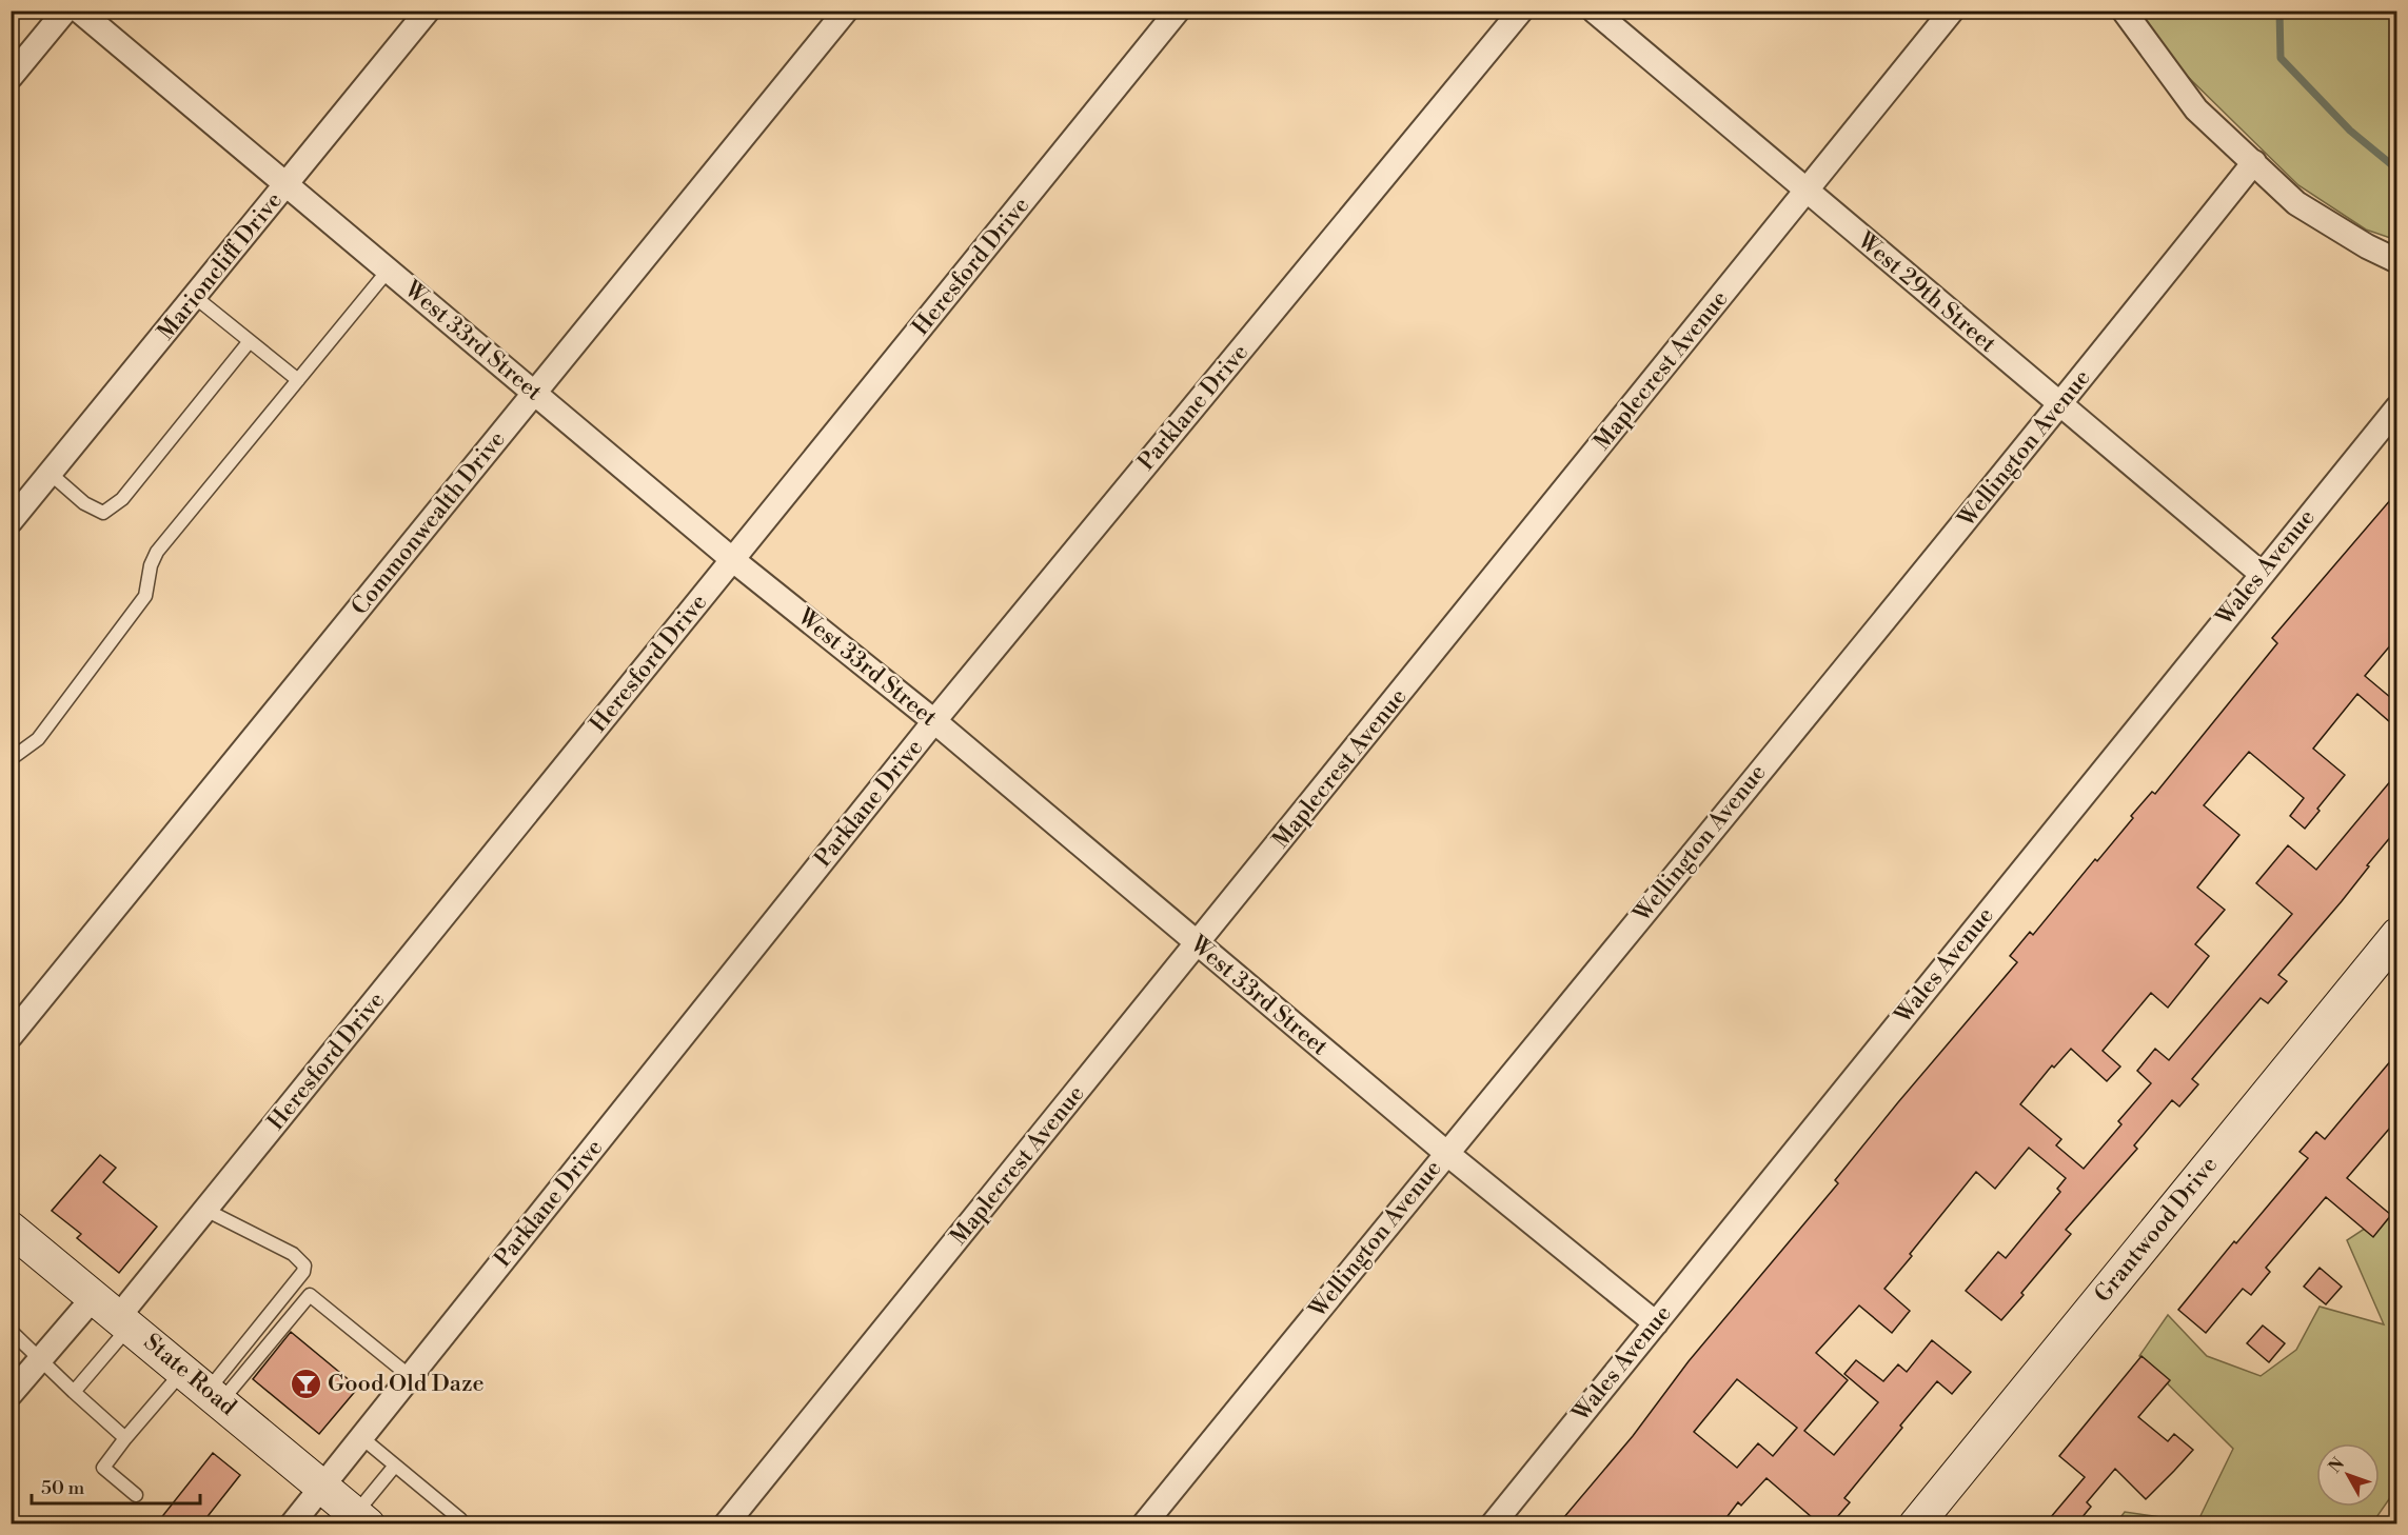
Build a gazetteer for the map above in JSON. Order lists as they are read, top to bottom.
{
  "streets": {
    "street": [
      "Marioncliff Drive",
      "Heresford Drive",
      "West 29th Street",
      "West 33rd Street",
      "Maplecrest Avenue",
      "Parklane Drive",
      "Wellington Avenue",
      "Commonwealth Drive",
      "Wales Avenue",
      "Grantwood Drive",
      "State Road"
    ]
  },
  "crossings": [
    ["Marioncliff Drive", "West 33rd Street"],
    ["Heresford Drive", "West 33rd Street"],
    ["Heresford Drive", "State Road"],
    ["West 29th Street", "Maplecrest Avenue"],
    ["West 29th Street", "Wellington Avenue"],
    ["West 29th Street", "Wales Avenue"],
    ["West 33rd Street", "Maplecrest Avenue"],
    ["West 33rd Street", "Parklane Drive"],
    ["West 33rd Street", "Wellington Avenue"],
    ["West 33rd Street", "Commonwealth Drive"],
    ["West 33rd Street", "Wales Avenue"],
    ["Parklane Drive", "State Road"]
  ],
  "places": {
    "bar": ["Good Old Daze"]
  },
  "scale_bar": "50 m",
  "north": "top left"
}
